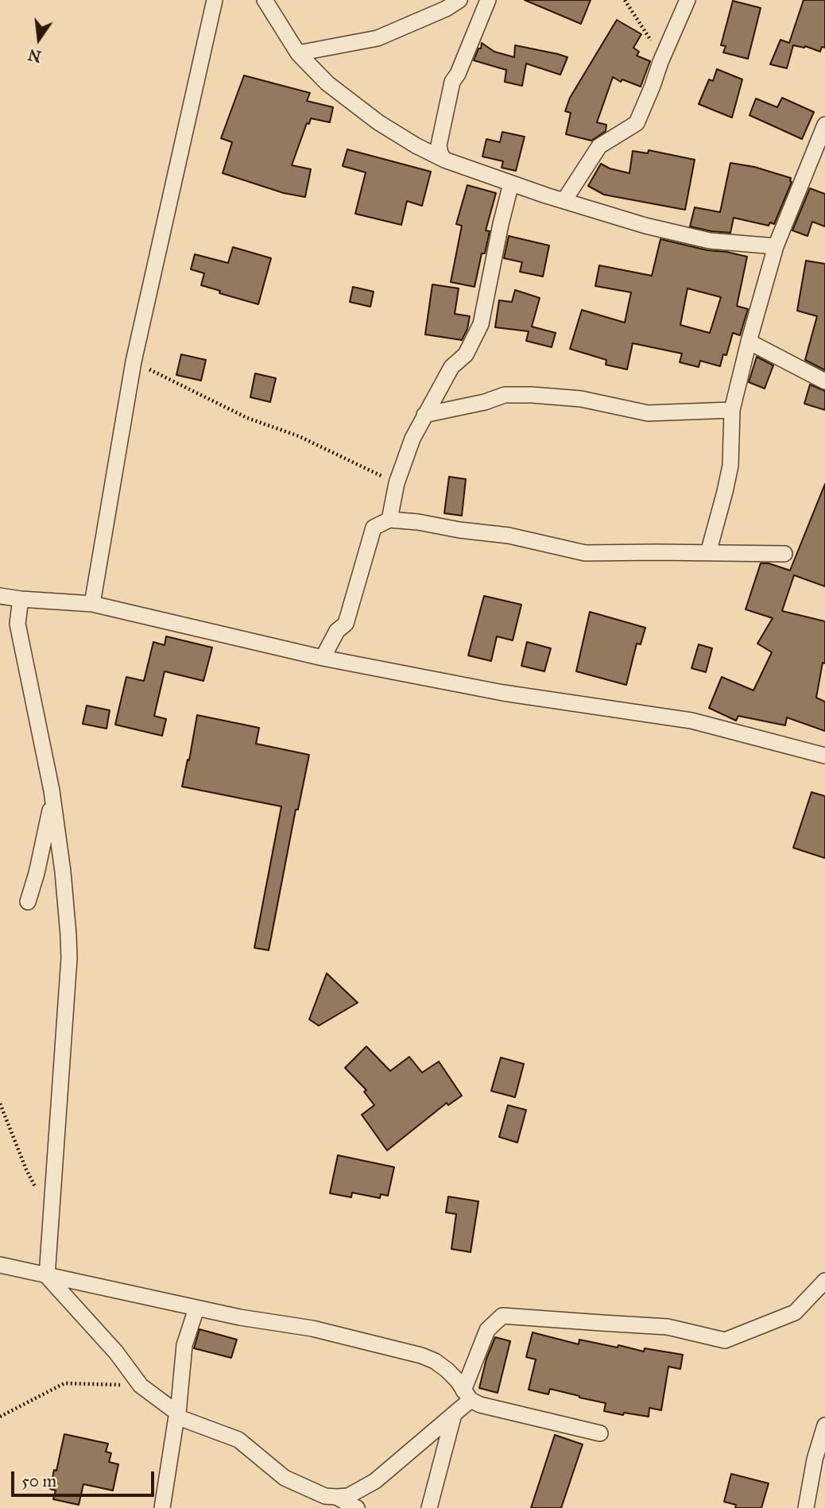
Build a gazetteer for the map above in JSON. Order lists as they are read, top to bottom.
{
  "scale_bar": "50 m",
  "north": "bottom"
}
